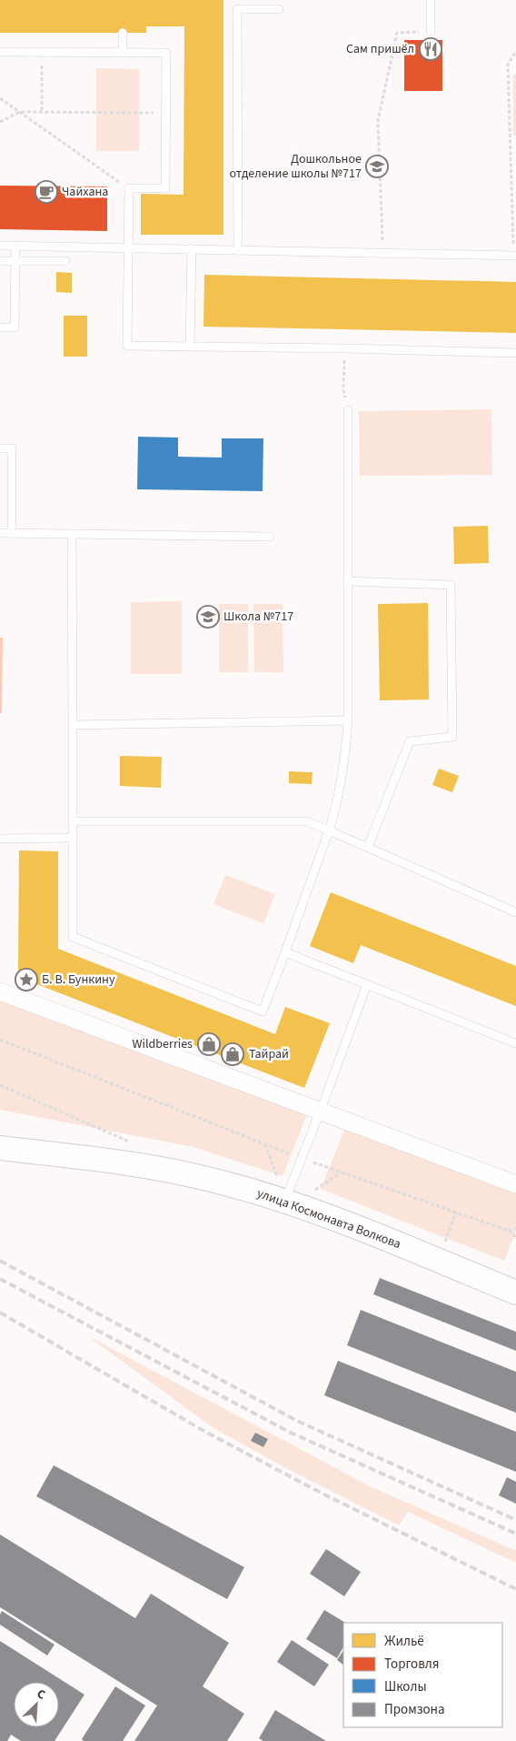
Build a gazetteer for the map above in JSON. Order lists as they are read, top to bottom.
{
  "streets": {
    "main road": ["улица Космонавта Волкова"]
  },
  "places": {
    "restaurant": ["Сам пришёл"],
    "school or university": ["Дошкольное отделение школы №717", "Школа №717"],
    "cafe": ["Чайхана"],
    "place": ["Б. В. Бункину"],
    "shop": ["Wildberries", "Тайрай"]
  },
  "legend": [
    "Жильё",
    "Торговля",
    "Школы",
    "Промзона"
  ],
  "north": "top right"
}
